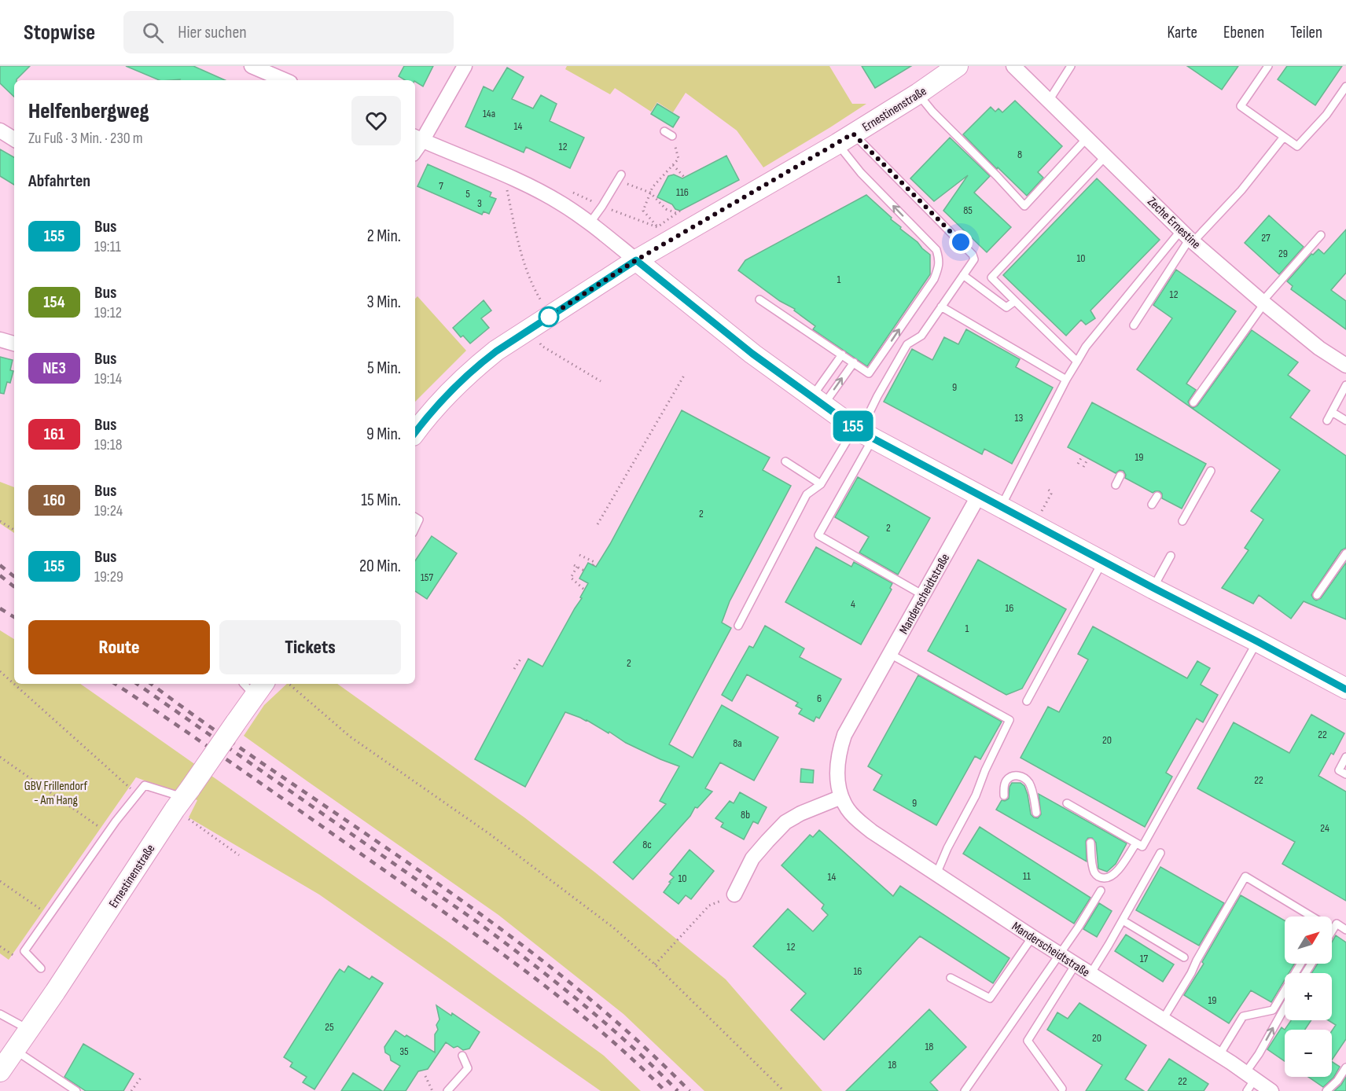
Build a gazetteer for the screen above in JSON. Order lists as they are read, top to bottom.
{
  "streets": {
    "main road": ["Ernestinenstraße"],
    "street": ["Zeche Ernestine", "Manderscheidtstraße"]
  },
  "parks": ["GBV Frillendorf - Am Hang"],
  "lines": ["bus line 155"],
  "house_numbers": [
    "14a",
    "14",
    "12",
    "8",
    "7",
    "116",
    "5",
    "3",
    "85",
    "27",
    "29",
    "10",
    "1",
    "12",
    "9",
    "13",
    "19",
    "2",
    "2",
    "157",
    "4",
    "16",
    "1",
    "2",
    "6",
    "22",
    "20",
    "8a",
    "22",
    "9",
    "8b",
    "24",
    "8c",
    "11",
    "14",
    "10",
    "12",
    "17",
    "16",
    "19",
    "25",
    "20",
    "18",
    "35",
    "18",
    "22"
  ],
  "north": "top right",
  "page": {
    "header": "Stopwise",
    "search": "Hier suchen",
    "nav": ["Karte", "Ebenen", "Teilen"],
    "on_map": "155",
    "heading": [
      ["Helfenbergweg", "Zu Fuß · 3 Min. · 230 m"],
      "Abfahrten"
    ],
    "list": [
      {
        "mark": "155",
        "name": "Bus",
        "note": "19:11",
        "value": "2 Min."
      },
      {
        "mark": "154",
        "name": "Bus",
        "note": "19:12",
        "value": "3 Min."
      },
      {
        "mark": "NE3",
        "name": "Bus",
        "note": "19:14",
        "value": "5 Min."
      },
      {
        "mark": "161",
        "name": "Bus",
        "note": "19:18",
        "value": "9 Min."
      },
      {
        "mark": "160",
        "name": "Bus",
        "note": "19:24",
        "value": "15 Min."
      },
      {
        "mark": "155",
        "name": "Bus",
        "note": "19:29",
        "value": "20 Min."
      }
    ],
    "buttons": ["Route", "Tickets"],
    "map_buttons": ["+", "−"]
  }
}
